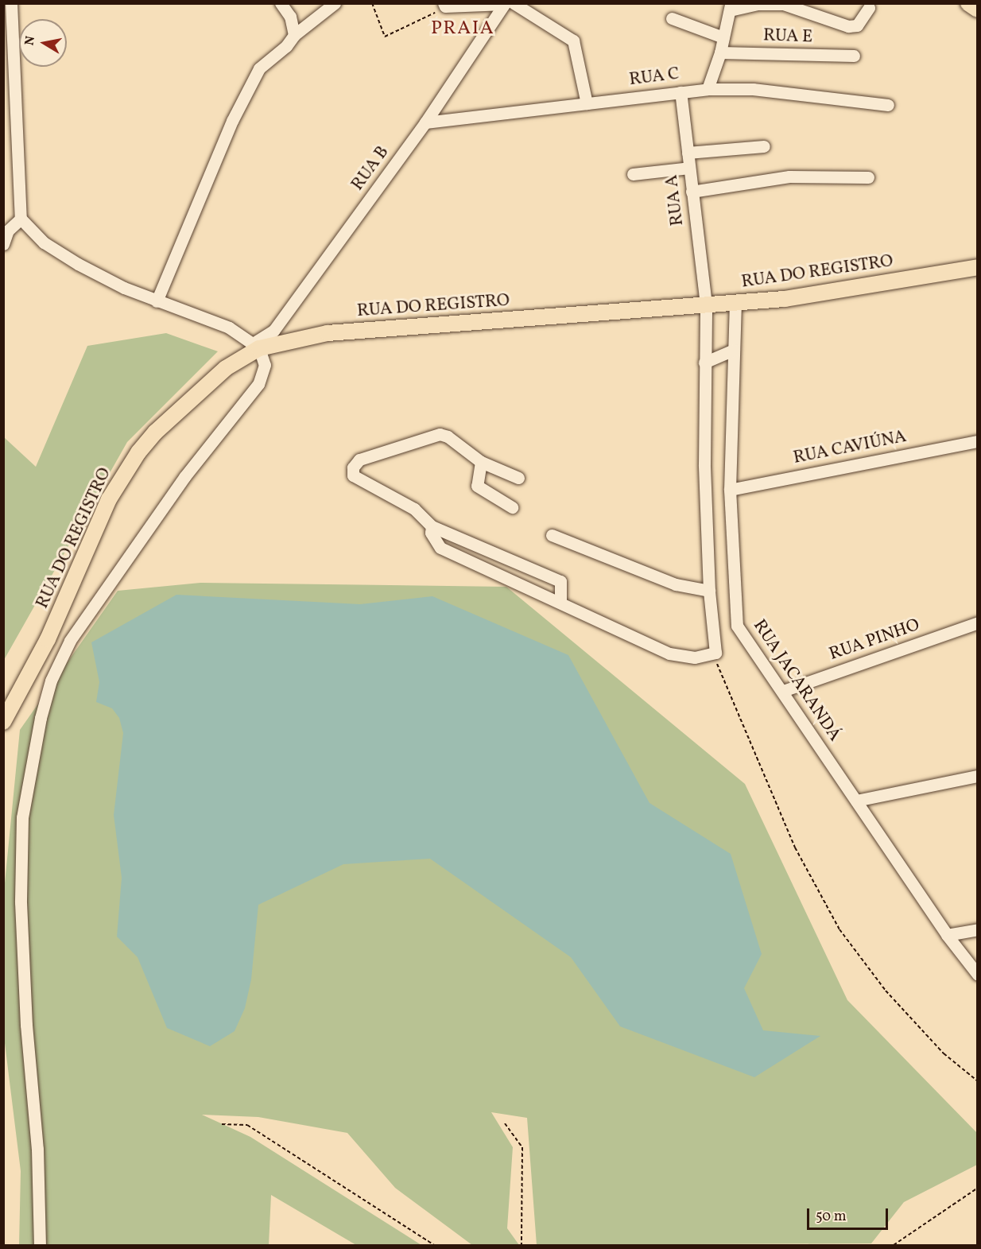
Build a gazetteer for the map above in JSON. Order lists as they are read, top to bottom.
{
  "streets": {
    "main road": ["RUA DO REGISTRO"],
    "street": [
      "RUA E",
      "RUA C",
      "RUA B",
      "RUA A",
      "RUA CAVIÚNA",
      "RUA PINHO",
      "RUA JACARANDÁ"
    ]
  },
  "crossings": [
    ["RUA C", "RUA B"],
    ["RUA C", "RUA A"],
    ["RUA B", "RUA DO REGISTRO"],
    ["RUA A", "RUA DO REGISTRO"],
    ["RUA DO REGISTRO", "RUA JACARANDÁ"],
    ["RUA CAVIÚNA", "RUA JACARANDÁ"],
    ["RUA PINHO", "RUA JACARANDÁ"]
  ],
  "districts": ["PRAIA"],
  "scale_bar": "50 m",
  "north": "left"
}
